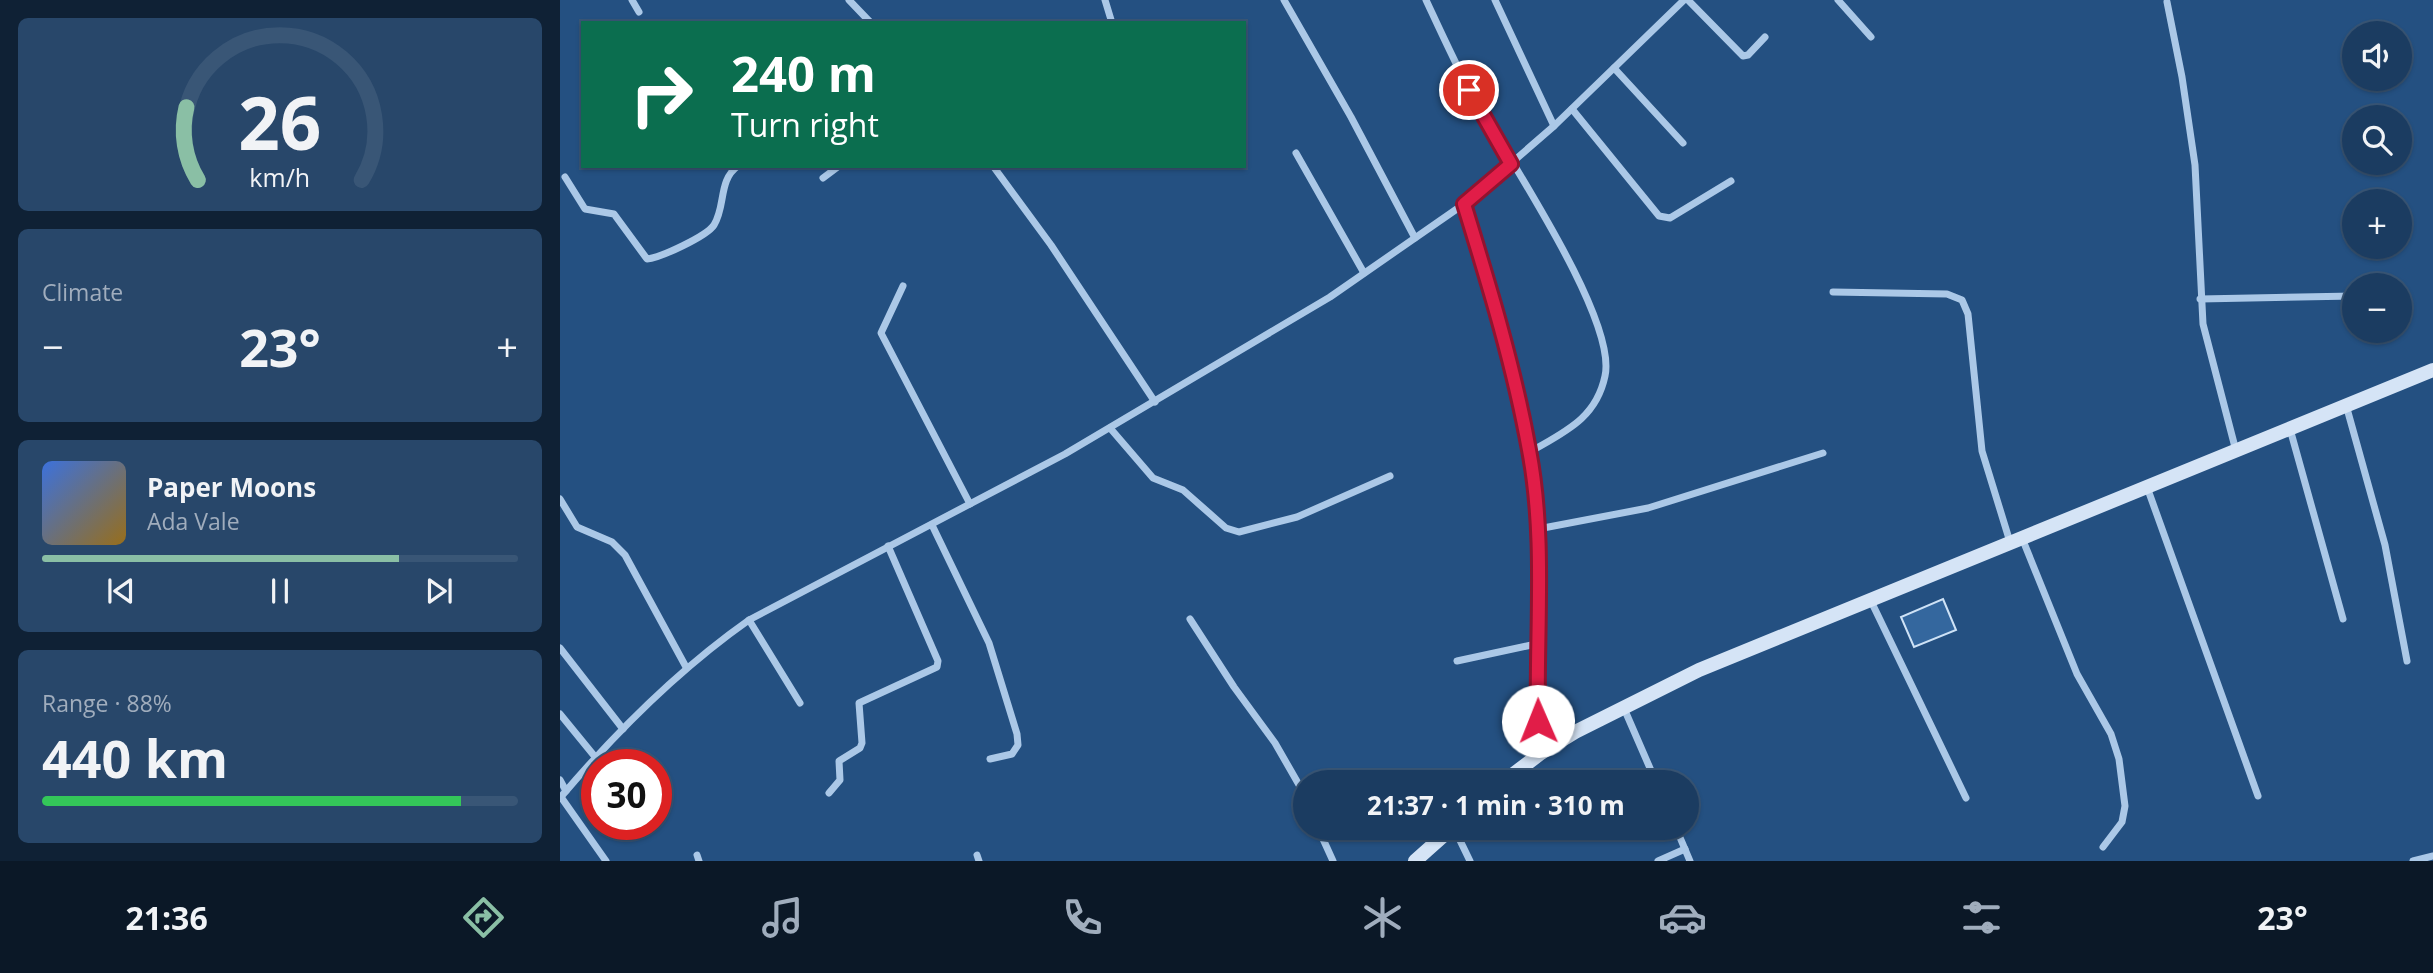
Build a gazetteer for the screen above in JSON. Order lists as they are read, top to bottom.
{
  "page": {
    "map_buttons": ["+", "−"],
    "turn": ["240 m", "Turn right"],
    "tile": [
      "Climate",
      ["Range · 88%", "440 km"]
    ],
    "heat": ["−", "23°", "+"],
    "song": ["Paper Moons", "Ada Vale"],
    "limit": "30",
    "trip": "21:37 · 1 min · 310 m",
    "tabs": ["21:36", "23°"],
    "gauge": ["26", "km/h"]
  }
}
